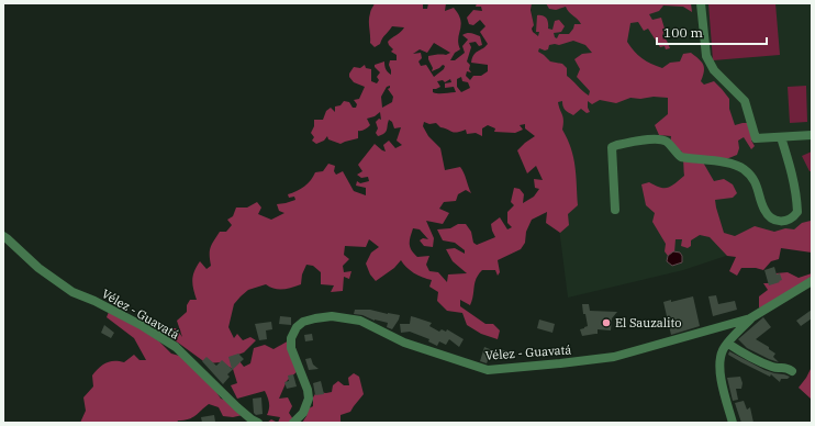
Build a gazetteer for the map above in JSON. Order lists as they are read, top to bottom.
{
  "streets": {
    "street": ["Vélez - Guavatá"]
  },
  "places": ["El Sauzalito"],
  "scale_bar": "100 m"
}
